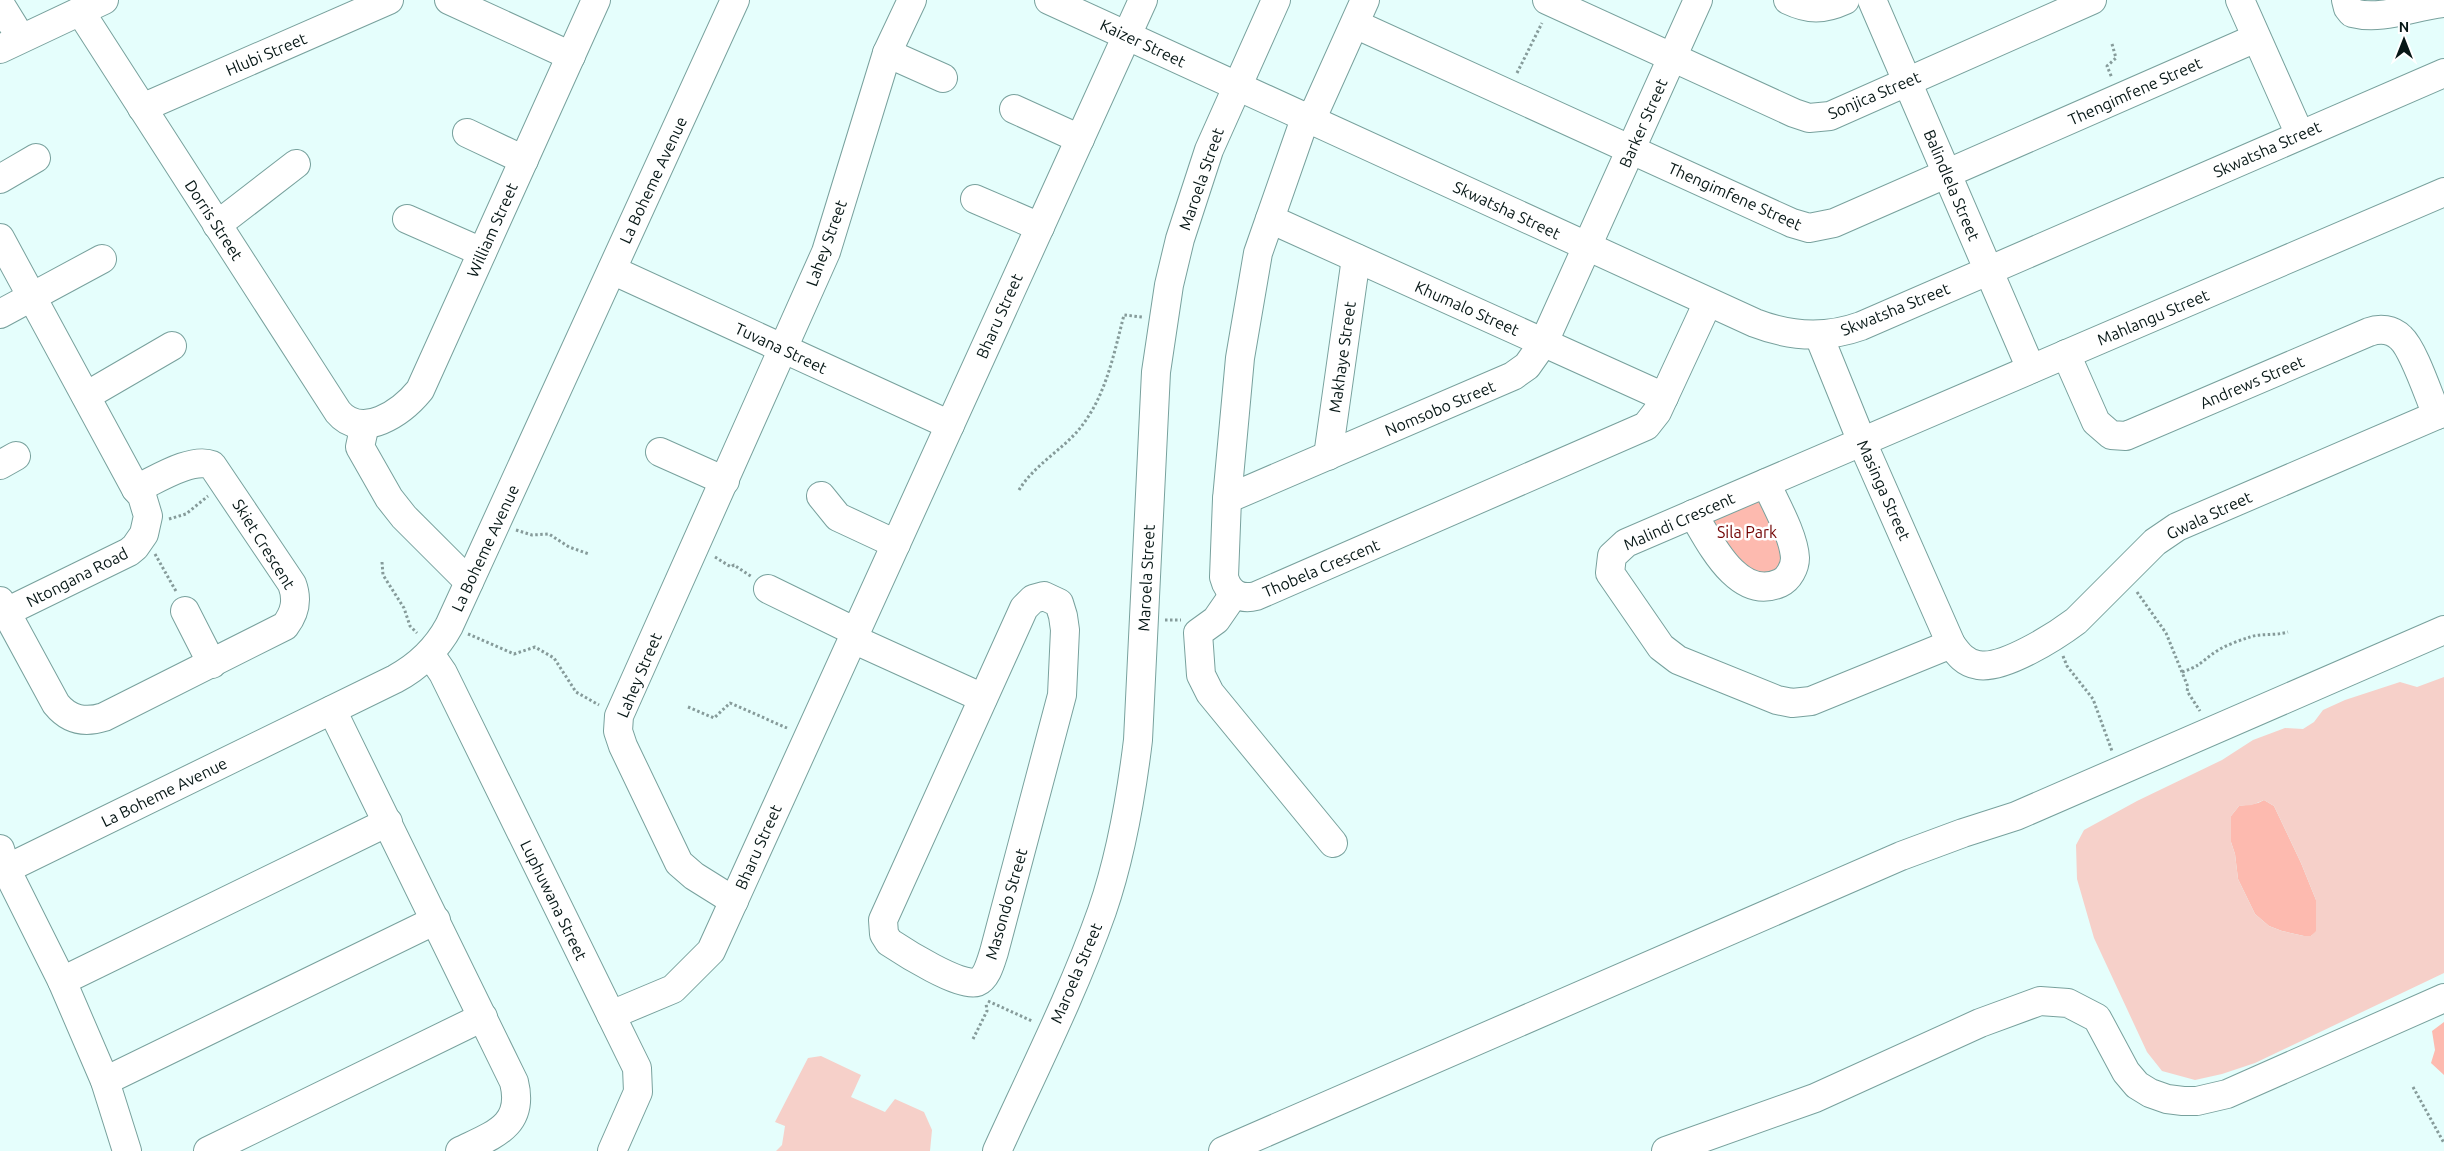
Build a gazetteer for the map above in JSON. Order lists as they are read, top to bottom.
{
  "streets": {
    "street": [
      "Kaizer Street",
      "Hlubi Street",
      "Thengimfene Street",
      "Sonjica Street",
      "Barker Street",
      "Skwatsha Street",
      "Maroela Street",
      "La Boheme Avenue",
      "Balindlela Street",
      "Dorris Street",
      "William Street",
      "Lahey Street",
      "Khumalo Street",
      "Bharu Street",
      "Mahlangu Street",
      "Tuvana Street",
      "Makhaye Street",
      "Andrews Street",
      "Nomsobo Street",
      "Masinga Street",
      "Gwala Street",
      "Malindi Crescent",
      "Skiet Crescent",
      "Thobela Crescent",
      "Ntongana Road",
      "Luphuwana Street",
      "Masondo Street"
    ]
  },
  "crossings": [
    ["Kaizer Street", "Skwatsha Street"],
    ["Kaizer Street", "Maroela Street"],
    ["Kaizer Street", "Bharu Street"],
    ["Hlubi Street", "Dorris Street"],
    ["Thengimfene Street", "Barker Street"],
    ["Thengimfene Street", "Balindlela Street"],
    ["Sonjica Street", "Barker Street"],
    ["Sonjica Street", "Balindlela Street"],
    ["Barker Street", "Skwatsha Street"],
    ["Barker Street", "Nomsobo Street"],
    ["Skwatsha Street", "Maroela Street"],
    ["Skwatsha Street", "Balindlela Street"],
    ["Skwatsha Street", "Nomsobo Street"],
    ["Skwatsha Street", "Masinga Street"],
    ["Skwatsha Street", "Thobela Crescent"],
    ["La Boheme Avenue", "Tuvana Street"],
    ["La Boheme Avenue", "Luphuwana Street"],
    ["Balindlela Street", "Mahlangu Street"],
    ["Dorris Street", "William Street"],
    ["Lahey Street", "Bharu Street"],
    ["Lahey Street", "Tuvana Street"],
    ["Khumalo Street", "Makhaye Street"],
    ["Khumalo Street", "Nomsobo Street"],
    ["Khumalo Street", "Thobela Crescent"],
    ["Bharu Street", "Tuvana Street"],
    ["Bharu Street", "Luphuwana Street"],
    ["Mahlangu Street", "Andrews Street"],
    ["Mahlangu Street", "Masinga Street"],
    ["Mahlangu Street", "Malindi Crescent"],
    ["Makhaye Street", "Nomsobo Street"],
    ["Andrews Street", "Gwala Street"],
    ["Masinga Street", "Gwala Street"],
    ["Masinga Street", "Malindi Crescent"],
    ["Gwala Street", "Malindi Crescent"],
    ["Skiet Crescent", "Ntongana Road"]
  ],
  "parks": ["Sila Park"],
  "north": "top"
}
